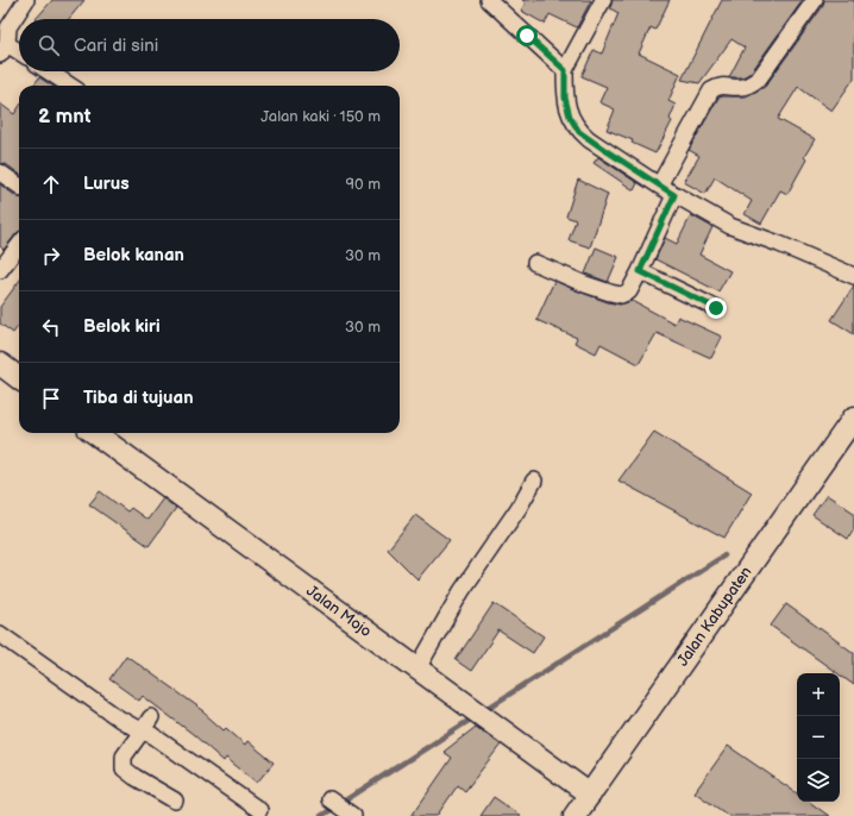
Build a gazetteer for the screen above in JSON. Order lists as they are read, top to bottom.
{
  "streets": {
    "street": ["Jalan Mojo", "Jalan Kabupaten"]
  },
  "crossings": [
    ["Jalan Mojo", "Jalan Kabupaten"]
  ],
  "page": {
    "search": "Cari di sini",
    "heading": ["2 mnt", "Jalan kaki · 150 m"],
    "list": [
      ["Lurus", "90 m"],
      ["Belok kanan", "30 m"],
      ["Belok kiri", "30 m"],
      "Tiba di tujuan"
    ],
    "map_buttons": ["+", "−"]
  }
}
